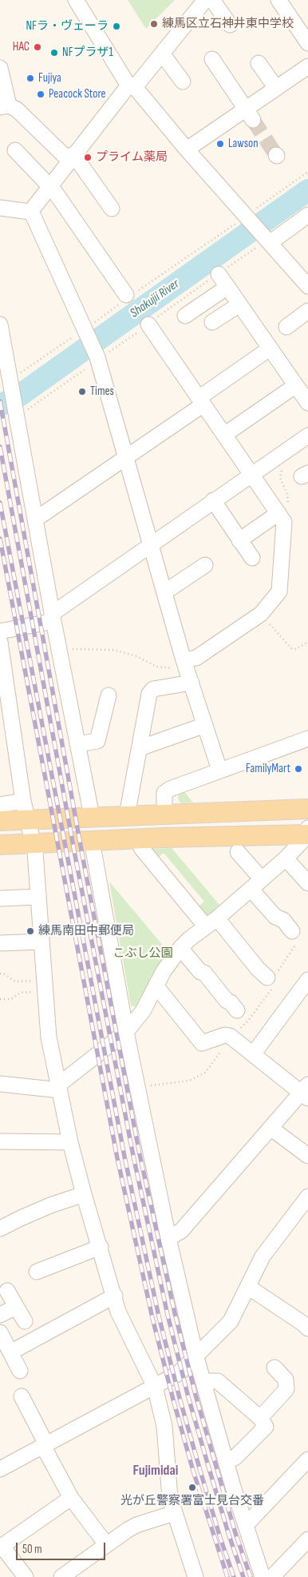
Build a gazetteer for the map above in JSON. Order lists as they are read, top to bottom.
{
  "districts": ["Fujimidai"],
  "water": ["Shakujii River"],
  "parks": ["こぶし公園"],
  "places": [
    "練馬区立石神井東中学校",
    "NFラ・ヴェーラ",
    "HAC",
    "NFプラザ1",
    "Fujiya",
    "Peacock Store",
    "Lawson",
    "プライム薬局",
    "Times",
    "FamilyMart",
    "練馬南田中郵便局",
    "光が丘警察署富士見台交番"
  ],
  "scale_bar": "50 m"
}
